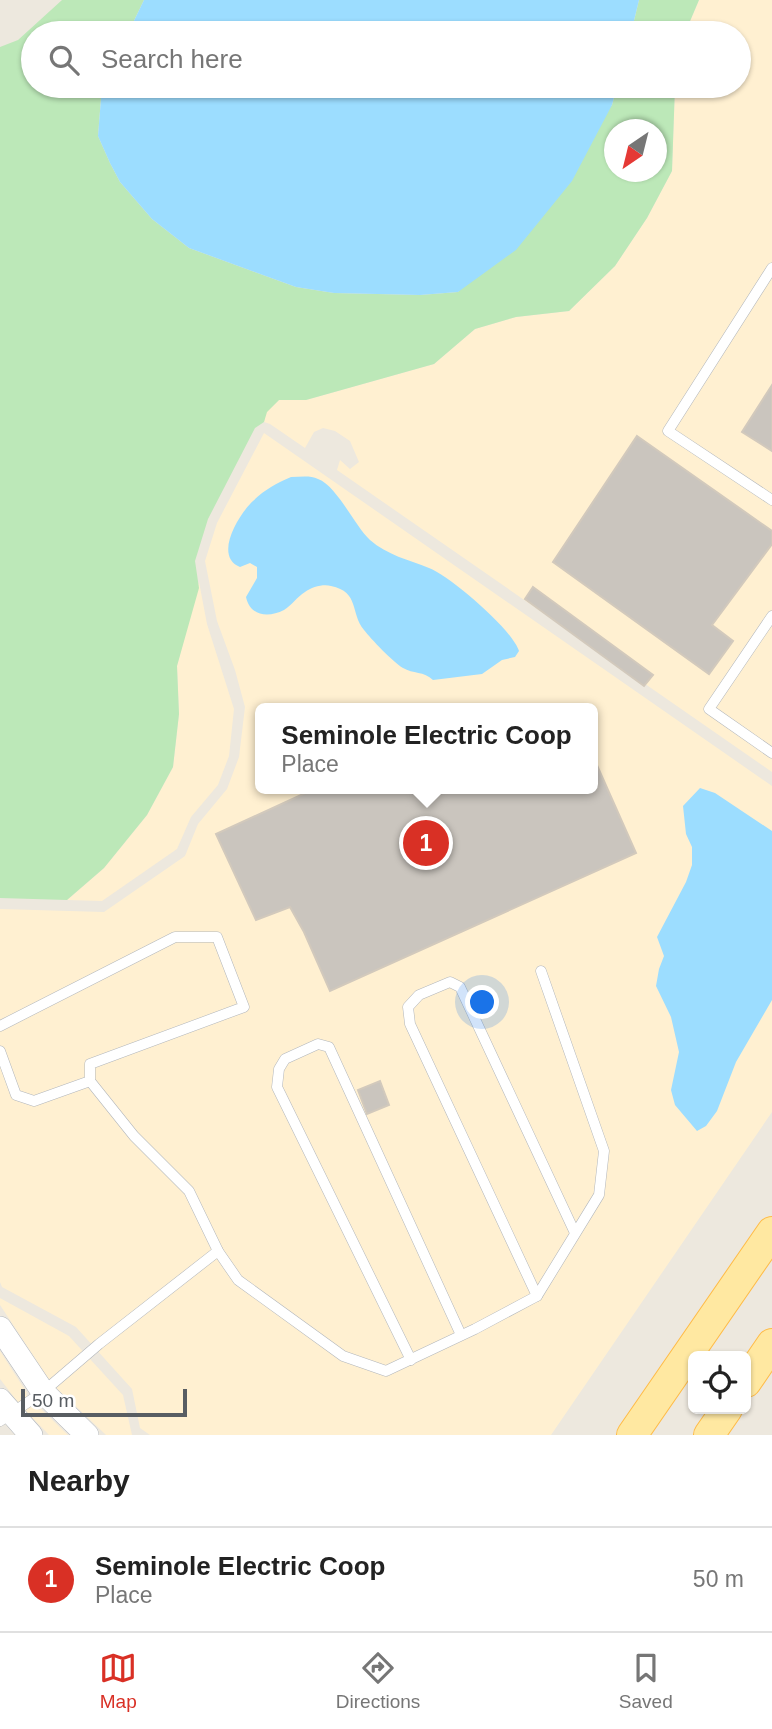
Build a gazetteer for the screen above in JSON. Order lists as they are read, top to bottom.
{
  "scale_bar": "50 m",
  "north": "bottom left",
  "page": {
    "search": "Search here",
    "popup": ["Seminole Electric Coop", "Place"],
    "pins": "1",
    "scale": "50 m",
    "heading": "Nearby",
    "list": [
      {
        "mark": "1",
        "name": "Seminole Electric Coop",
        "note": "Place",
        "value": "50 m"
      }
    ],
    "nav": ["Map", "Directions", "Saved"]
  }
}
